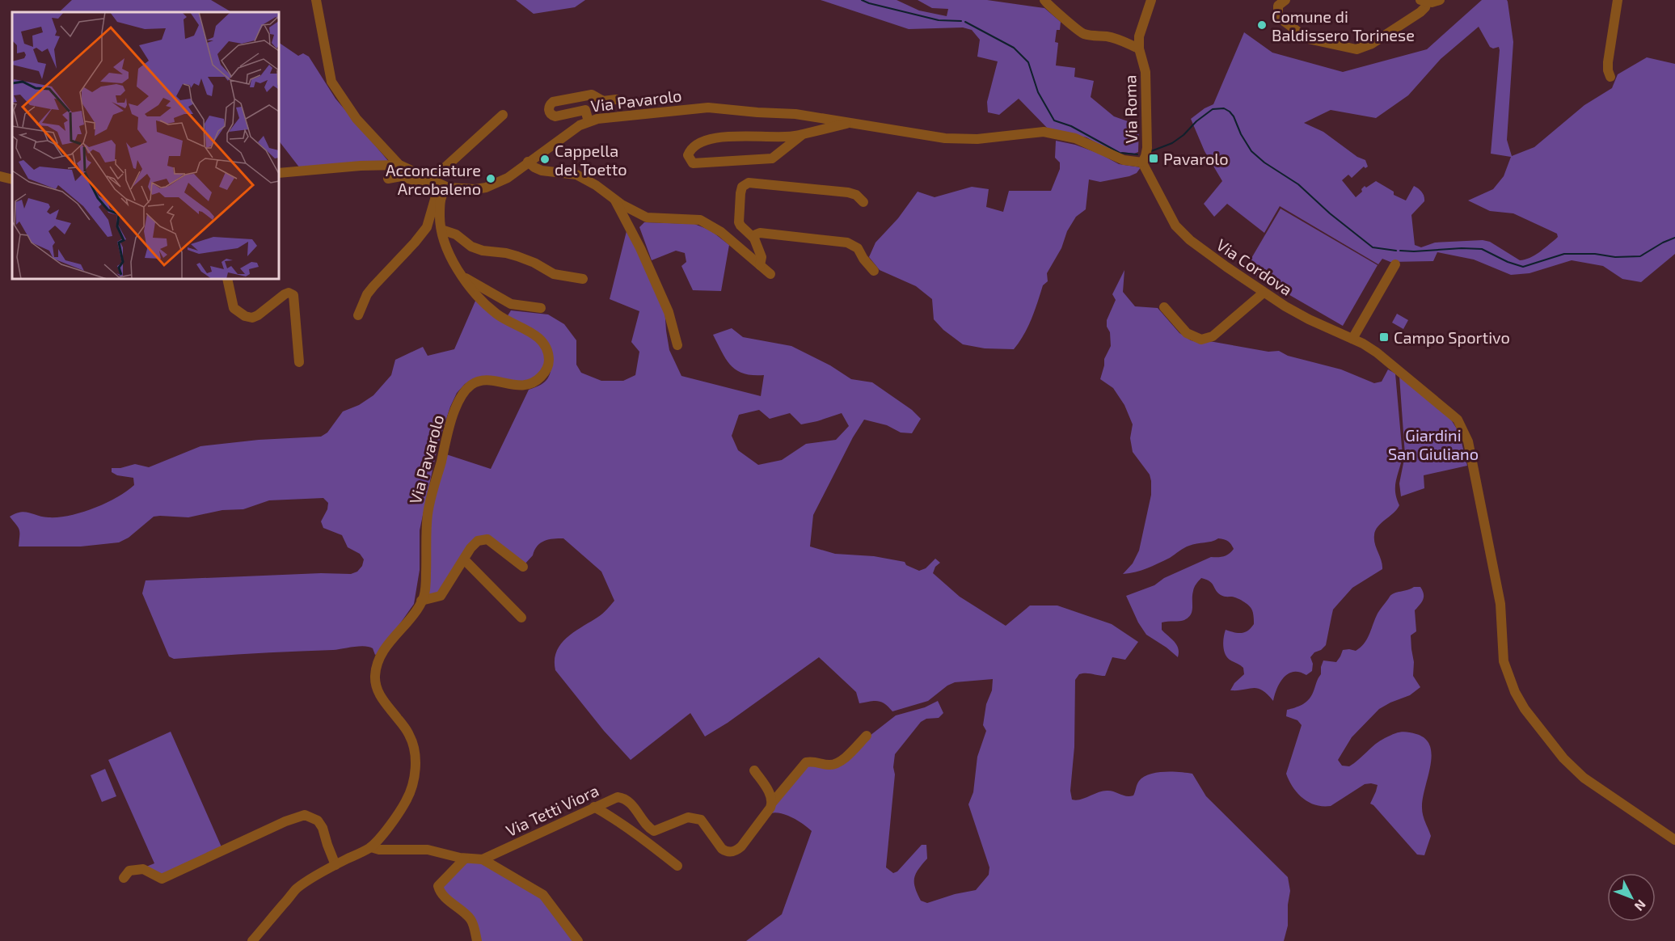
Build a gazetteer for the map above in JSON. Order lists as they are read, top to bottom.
{
  "streets": {
    "street": [
      "Via Pavarolo",
      "Via Roma",
      "Via Cordova",
      "Via Tetti Viora"
    ]
  },
  "crossings": [
    ["Via Pavarolo", "Via Roma"],
    ["Via Pavarolo", "Via Cordova"],
    ["Via Roma", "Via Cordova"]
  ],
  "parks": ["Giardini San Giuliano"],
  "places": {
    "other": ["Comune di Baldissero Torinese", "Cappella del Toetto", "Acconciature Arcobaleno"],
    "transit": ["Pavarolo", "Campo Sportivo"]
  },
  "north": "bottom right"
}
